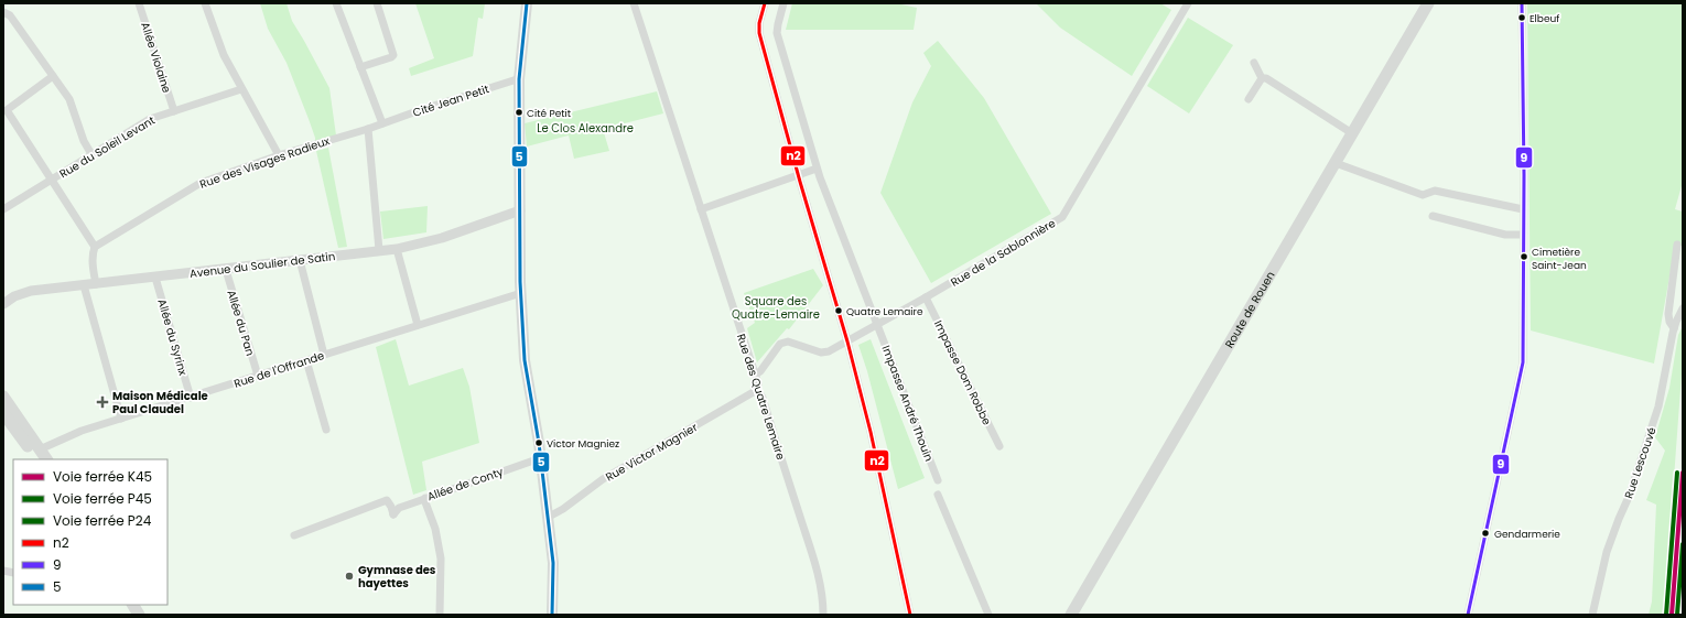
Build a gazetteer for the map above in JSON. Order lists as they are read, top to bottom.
{
  "streets": {
    "main road": ["Route de Rouen"],
    "street": [
      "Allée Violaine",
      "Cité Jean Petit",
      "Rue du Soleil Levant",
      "Rue des Visages Radieux",
      "Rue de la Sablonnière",
      "Avenue du Soulier de Satin",
      "Allée du Pan",
      "Allée du Syrinx",
      "Rue de l'Offrande",
      "Impasse Dom Robbe",
      "Rue des Quatre Lemaire",
      "Impasse André Thouin",
      "Rue Victor Magnier",
      "Rue Lescouvé",
      "Allée de Conty"
    ]
  },
  "crossings": [
    ["Allée Violaine", "Rue du Soleil Levant"],
    ["Cité Jean Petit", "Rue des Visages Radieux"],
    ["Rue de la Sablonnière", "Impasse Dom Robbe"],
    ["Rue de la Sablonnière", "Rue des Quatre Lemaire"],
    ["Rue de la Sablonnière", "Impasse André Thouin"],
    ["Avenue du Soulier de Satin", "Allée du Pan"],
    ["Avenue du Soulier de Satin", "Allée du Syrinx"],
    ["Allée du Pan", "Rue de l'Offrande"],
    ["Allée du Syrinx", "Rue de l'Offrande"],
    ["Rue des Quatre Lemaire", "Rue Victor Magnier"]
  ],
  "parks": ["Le Clos Alexandre", "Square des Quatre-Lemaire"],
  "places": {
    "other": [
      "Elbeuf",
      "Cité Petit",
      "Cimetière Saint-Jean",
      "Quatre Lemaire",
      "Victor Magniez",
      "Gendarmerie",
      "Gymnase des hayettes"
    ],
    "health": ["Maison Médicale Paul Claudel"]
  },
  "lines": [
    "transit line n2",
    "transit line 9",
    "transit line 5",
    "rail line K45",
    "rail line P24",
    "rail line P45"
  ],
  "legend": [
    "Voie ferrée K45",
    "Voie ferrée P45",
    "Voie ferrée P24",
    "n2",
    "9",
    "5"
  ]
}
